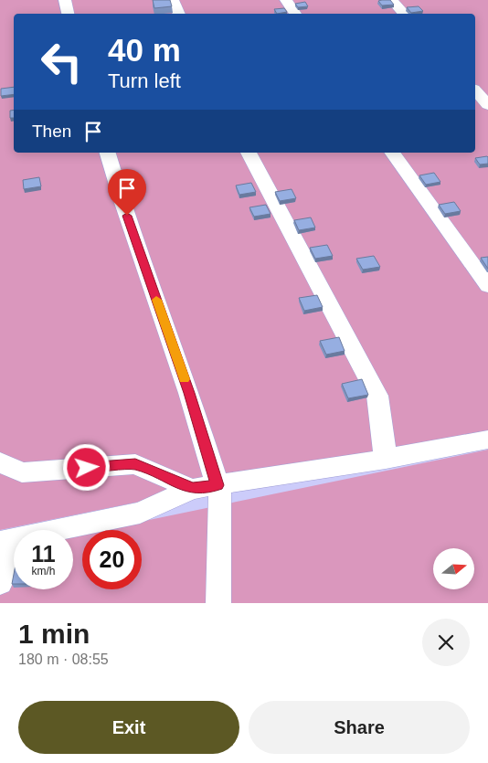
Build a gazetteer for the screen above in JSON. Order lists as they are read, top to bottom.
{
  "north": "right",
  "page": {
    "turn": ["40 m", "Turn left"],
    "then": "Then",
    "speed": "11 km/h",
    "limit": "20",
    "heading": ["1 min", "180 m · 08:55"],
    "buttons": ["Exit", "Share"]
  }
}
